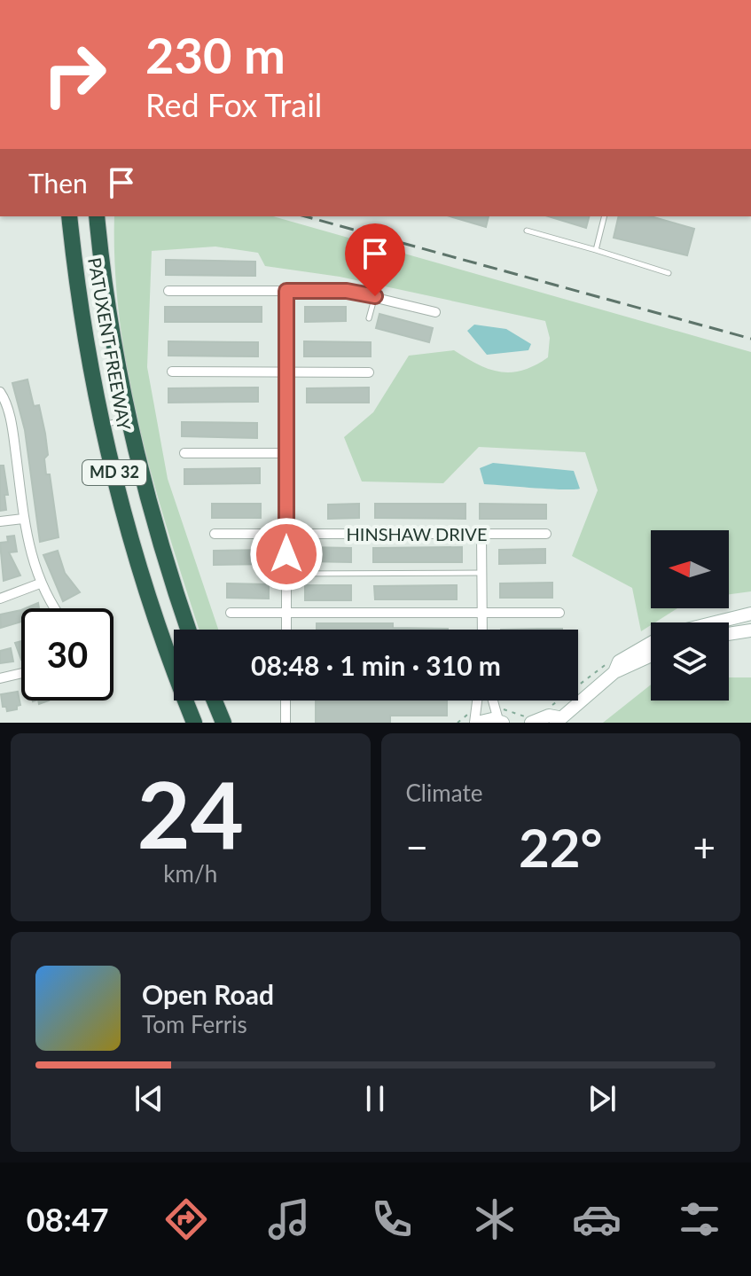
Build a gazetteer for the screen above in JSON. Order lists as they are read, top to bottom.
{
  "streets": {
    "highway": ["PATUXENT FREEWAY", "MD 32"],
    "street": ["HINSHAW DRIVE"]
  },
  "north": "left",
  "page": {
    "turn": ["230 m", "Red Fox Trail"],
    "then": "Then",
    "limit": "30",
    "trip": "08:48 · 1 min · 310 m",
    "tile": [
      ["24", "km/h"],
      "Climate"
    ],
    "heat": ["−", "22°", "+"],
    "song": ["Open Road", "Tom Ferris"],
    "tabs": "08:47"
  }
}
